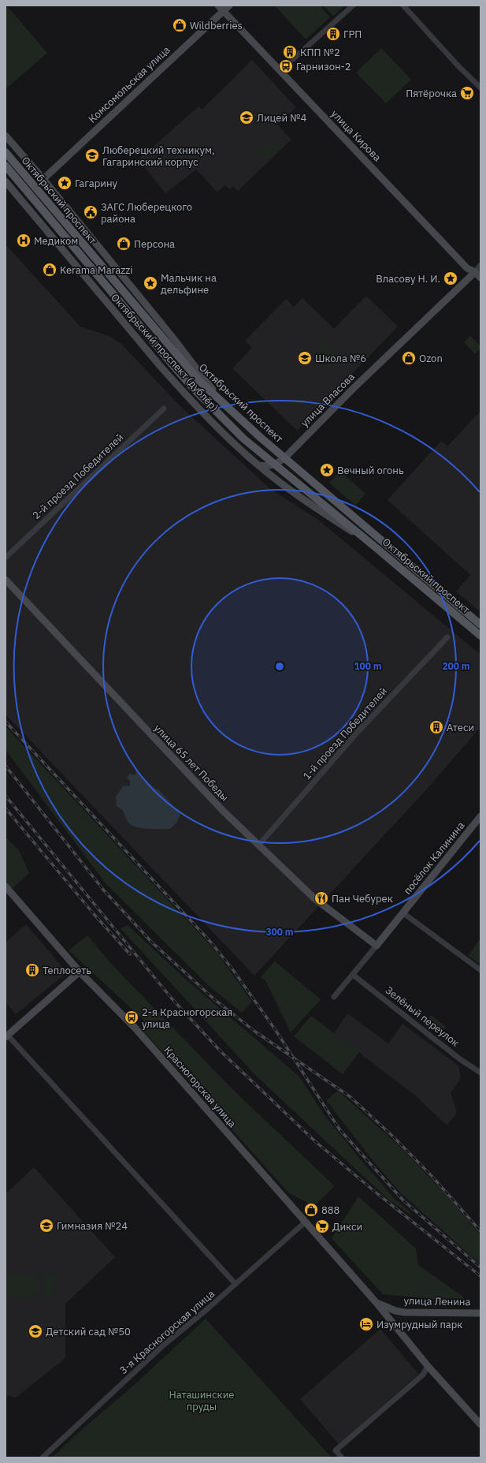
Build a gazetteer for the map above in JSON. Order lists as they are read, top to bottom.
{
  "streets": {
    "main road": ["Октябрьский проспект"],
    "street": [
      "Комсомольская улица",
      "улица Кирова",
      "Октябрьский проспект (дублёр)",
      "улица Власова",
      "2-й проезд Победителей",
      "1-й проезд Победителей",
      "улица 65 лет Победы",
      "посёлок Калинина",
      "Зелёный переулок",
      "Красногорская улица",
      "улица Ленина",
      "3-я Красногорская улица"
    ]
  },
  "crossings": [
    ["Комсомольская улица", "улица Кирова"],
    ["Комсомольская улица", "Октябрьский проспект (дублёр)"],
    ["улица Кирова", "улица Власова"],
    ["Октябрьский проспект", "Октябрьский проспект (дублёр)"],
    ["Октябрьский проспект", "улица Власова"],
    ["1-й проезд Победителей", "улица 65 лет Победы"],
    ["улица 65 лет Победы", "посёлок Калинина"],
    ["посёлок Калинина", "Зелёный переулок"],
    ["Красногорская улица", "улица Ленина"],
    ["Красногорская улица", "3-я Красногорская улица"]
  ],
  "parks": ["Наташинские пруды"],
  "places": {
    "shop": [
      "Wildberries",
      "Персона",
      "Kerama Marazzi",
      "Ozon",
      "888"
    ],
    "building": [
      "ГРП",
      "КПП №2",
      "Атеси",
      "Теплосеть"
    ],
    "bus stop": ["Гарнизон-2", "2-я Красногорская улица"],
    "supermarket": ["Пятёрочка", "Дикси"],
    "school or university": [
      "Лицей №4",
      "Люберецкий техникум, Гагаринский корпус",
      "Школа №6",
      "Гимназия №24",
      "Детский сад №50"
    ],
    "place": [
      "Гагарину",
      "Власову Н. И.",
      "Мальчик на дельфине",
      "Вечный огонь"
    ],
    "public building": ["ЗАГС Люберецкого района"],
    "hospital": ["Медиком"],
    "restaurant": ["Пан Чебурек"],
    "hotel": ["Изумрудный парк"]
  },
  "rings": ["100 m", "200 m", "300 m"]
}
